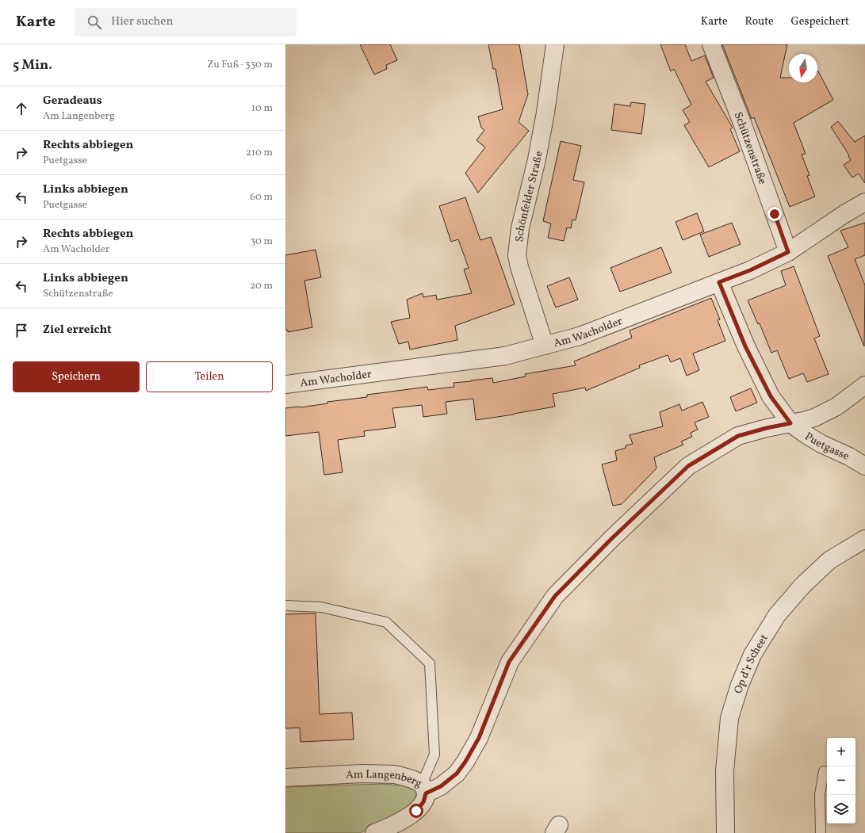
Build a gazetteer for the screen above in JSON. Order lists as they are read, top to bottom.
{
  "streets": {
    "street": [
      "Schützenstraße",
      "Schönfelder Straße",
      "Am Wacholder",
      "Puetgasse",
      "Op d’r Scheet",
      "Am Langenberg"
    ]
  },
  "crossings": [
    ["Schützenstraße", "Am Wacholder"],
    ["Schönfelder Straße", "Am Wacholder"],
    ["Am Wacholder", "Puetgasse"],
    ["Puetgasse", "Am Langenberg"]
  ],
  "north": "bottom",
  "page": {
    "header": "Karte",
    "search": "Hier suchen",
    "nav": ["Karte", "Route", "Gespeichert"],
    "heading": ["5 Min.", "Zu Fuß · 330 m"],
    "list": [
      ["Geradeaus", "Am Langenberg", "10 m"],
      ["Rechts abbiegen", "Puetgasse", "210 m"],
      ["Links abbiegen", "Puetgasse", "60 m"],
      ["Rechts abbiegen", "Am Wacholder", "30 m"],
      ["Links abbiegen", "Schützenstraße", "20 m"],
      "Ziel erreicht"
    ],
    "buttons": ["Speichern", "Teilen"],
    "map_buttons": ["+", "−"]
  }
}
